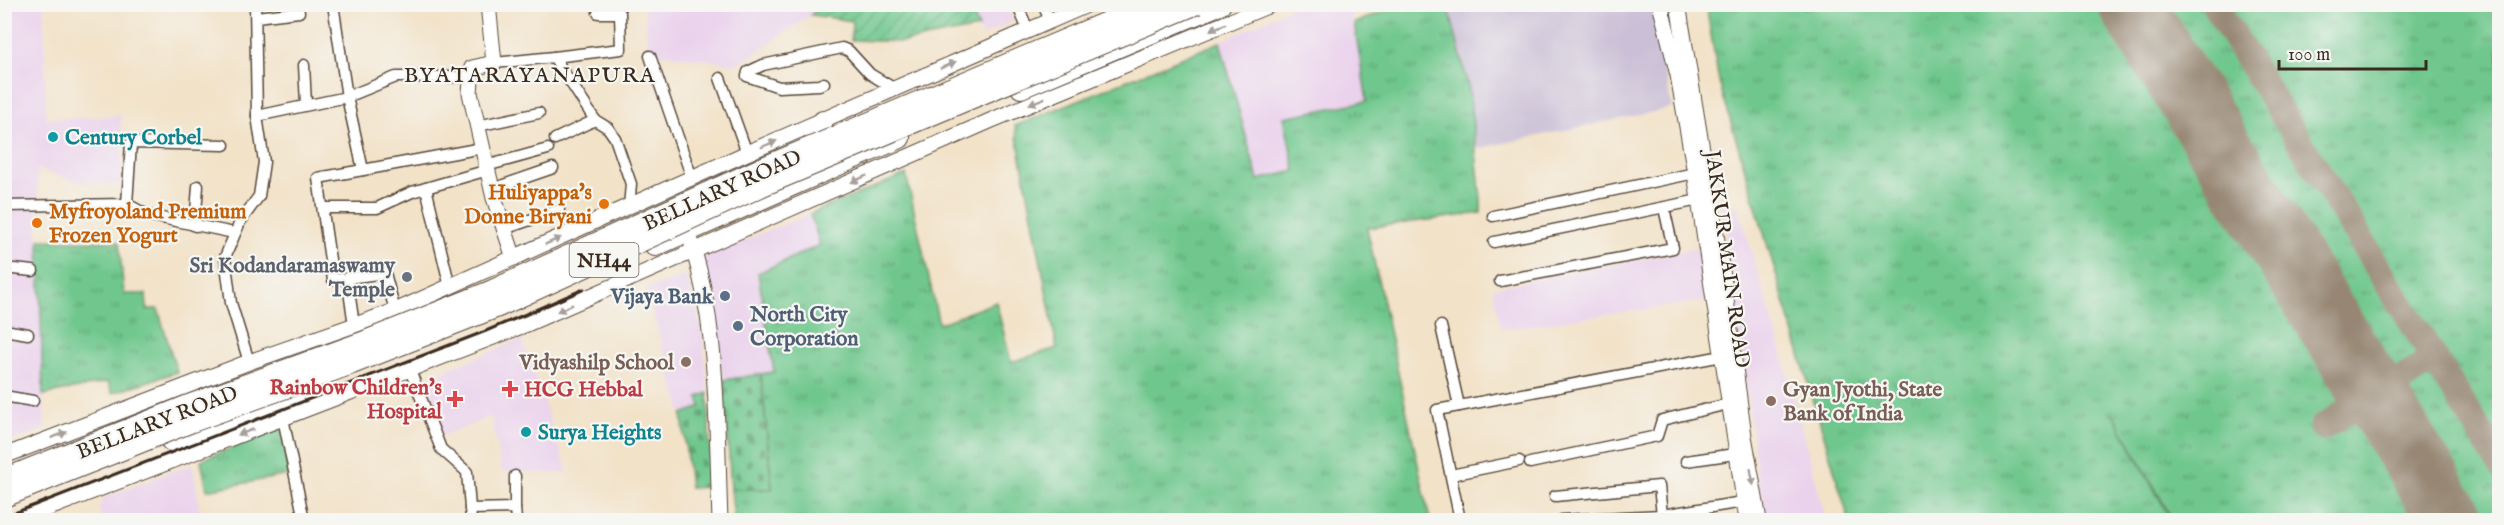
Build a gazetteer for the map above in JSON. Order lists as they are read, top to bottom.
{
  "streets": {
    "highway": ["BELLARY ROAD", "NH44"],
    "street": ["JAKKUR MAIN ROAD"]
  },
  "districts": ["BYATARAYANAPURA"],
  "places": {
    "other": [
      "Century Corbel",
      "Huliyappa's Donne Biryani",
      "Myfroyoland Premium Frozen Yogurt",
      "Sri Kodandaramaswamy Temple",
      "Vijaya Bank",
      "North City Corporation",
      "Vidyashilp School",
      "Gyan Jyothi, State Bank of India",
      "Surya Heights"
    ],
    "health": ["HCG Hebbal", "Rainbow Children's Hospital"]
  },
  "scale_bar": "100 m"
}
